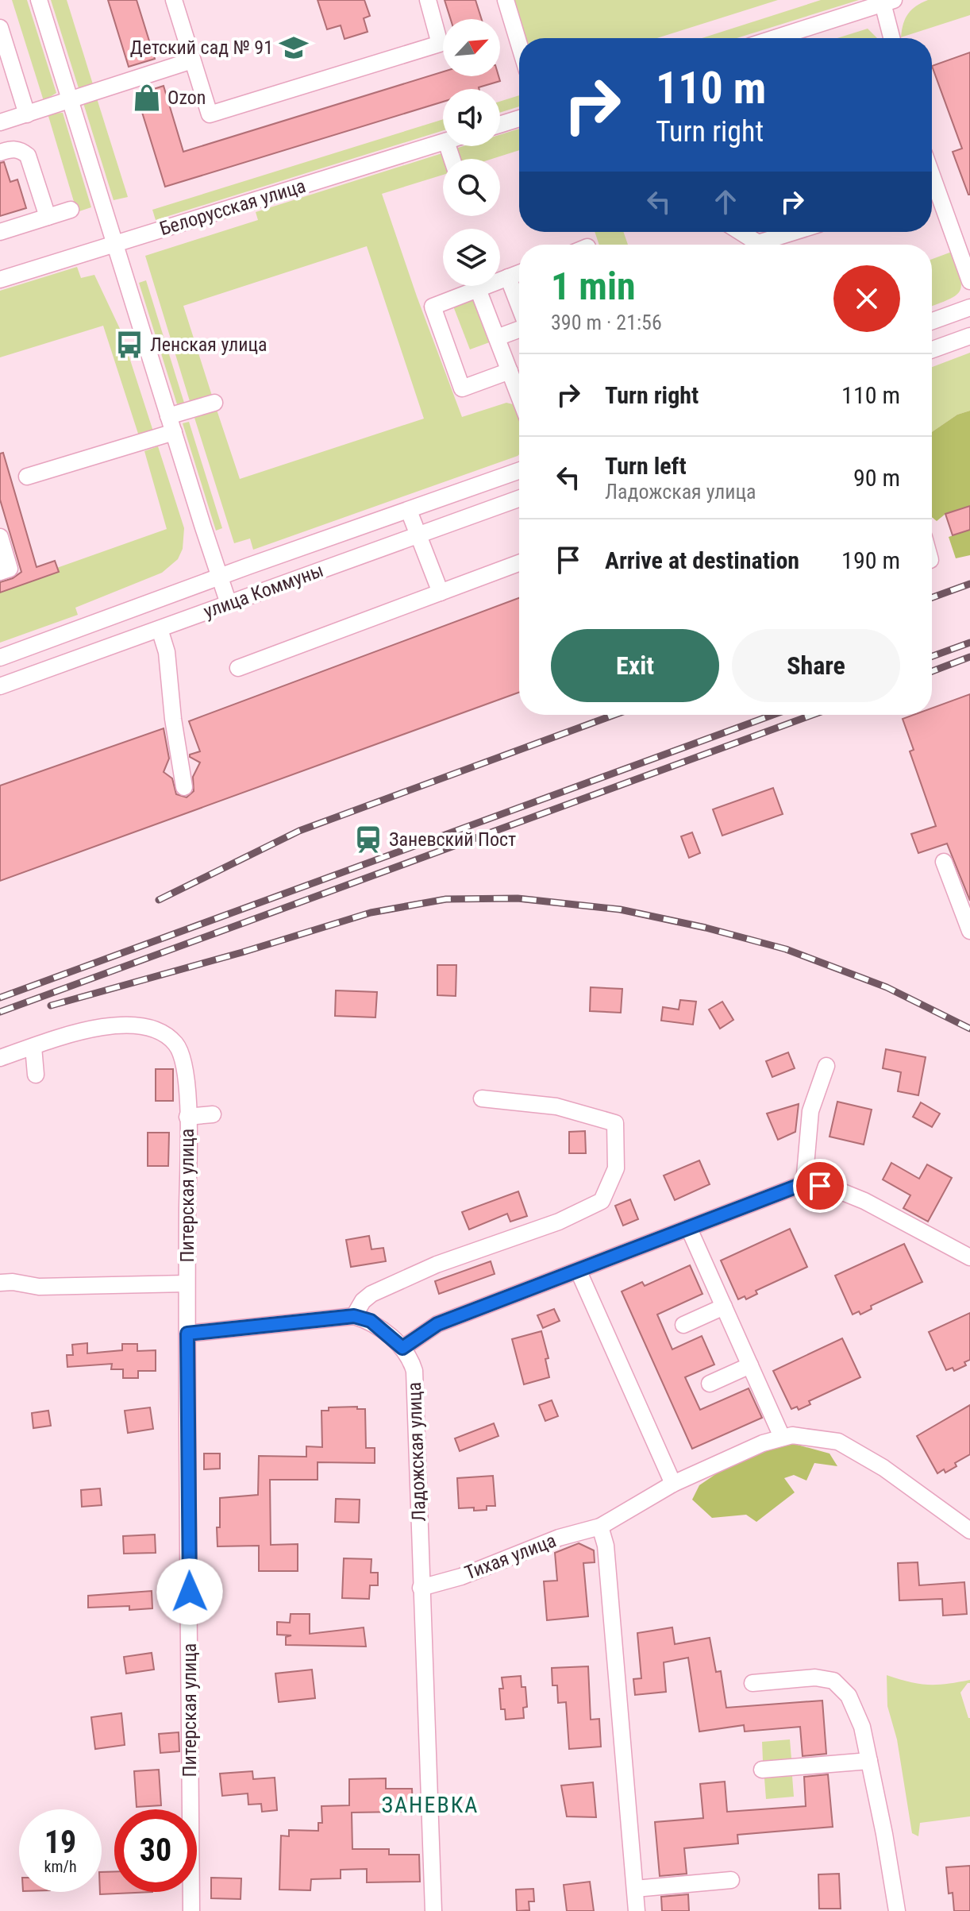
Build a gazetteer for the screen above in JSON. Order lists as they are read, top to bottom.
{
  "streets": {
    "street": [
      "Белорусская улица",
      "улица Коммуны",
      "Питерская улица",
      "Ладожская улица",
      "Тихая улица"
    ]
  },
  "crossings": [
    ["Ладожская улица", "Тихая улица"]
  ],
  "districts": ["ЗАНЕВКА"],
  "places": {
    "school or university": ["Детский сад № 91"],
    "shop": ["Ozon"],
    "bus stop": ["Ленская улица"],
    "station": ["Заневский Пост"]
  },
  "north": "top right",
  "page": {
    "turn": ["110 m", "Turn right"],
    "heading": ["1 min", "390 m · 21:56"],
    "list": [
      {
        "name": "Turn right",
        "value": "110 m"
      },
      {
        "name": "Turn left",
        "note": "Ладожская улица",
        "value": "90 m"
      },
      {
        "name": "Arrive at destination",
        "value": "190 m"
      }
    ],
    "buttons": ["Exit", "Share"],
    "speed": "19 km/h",
    "limit": "30"
  }
}
